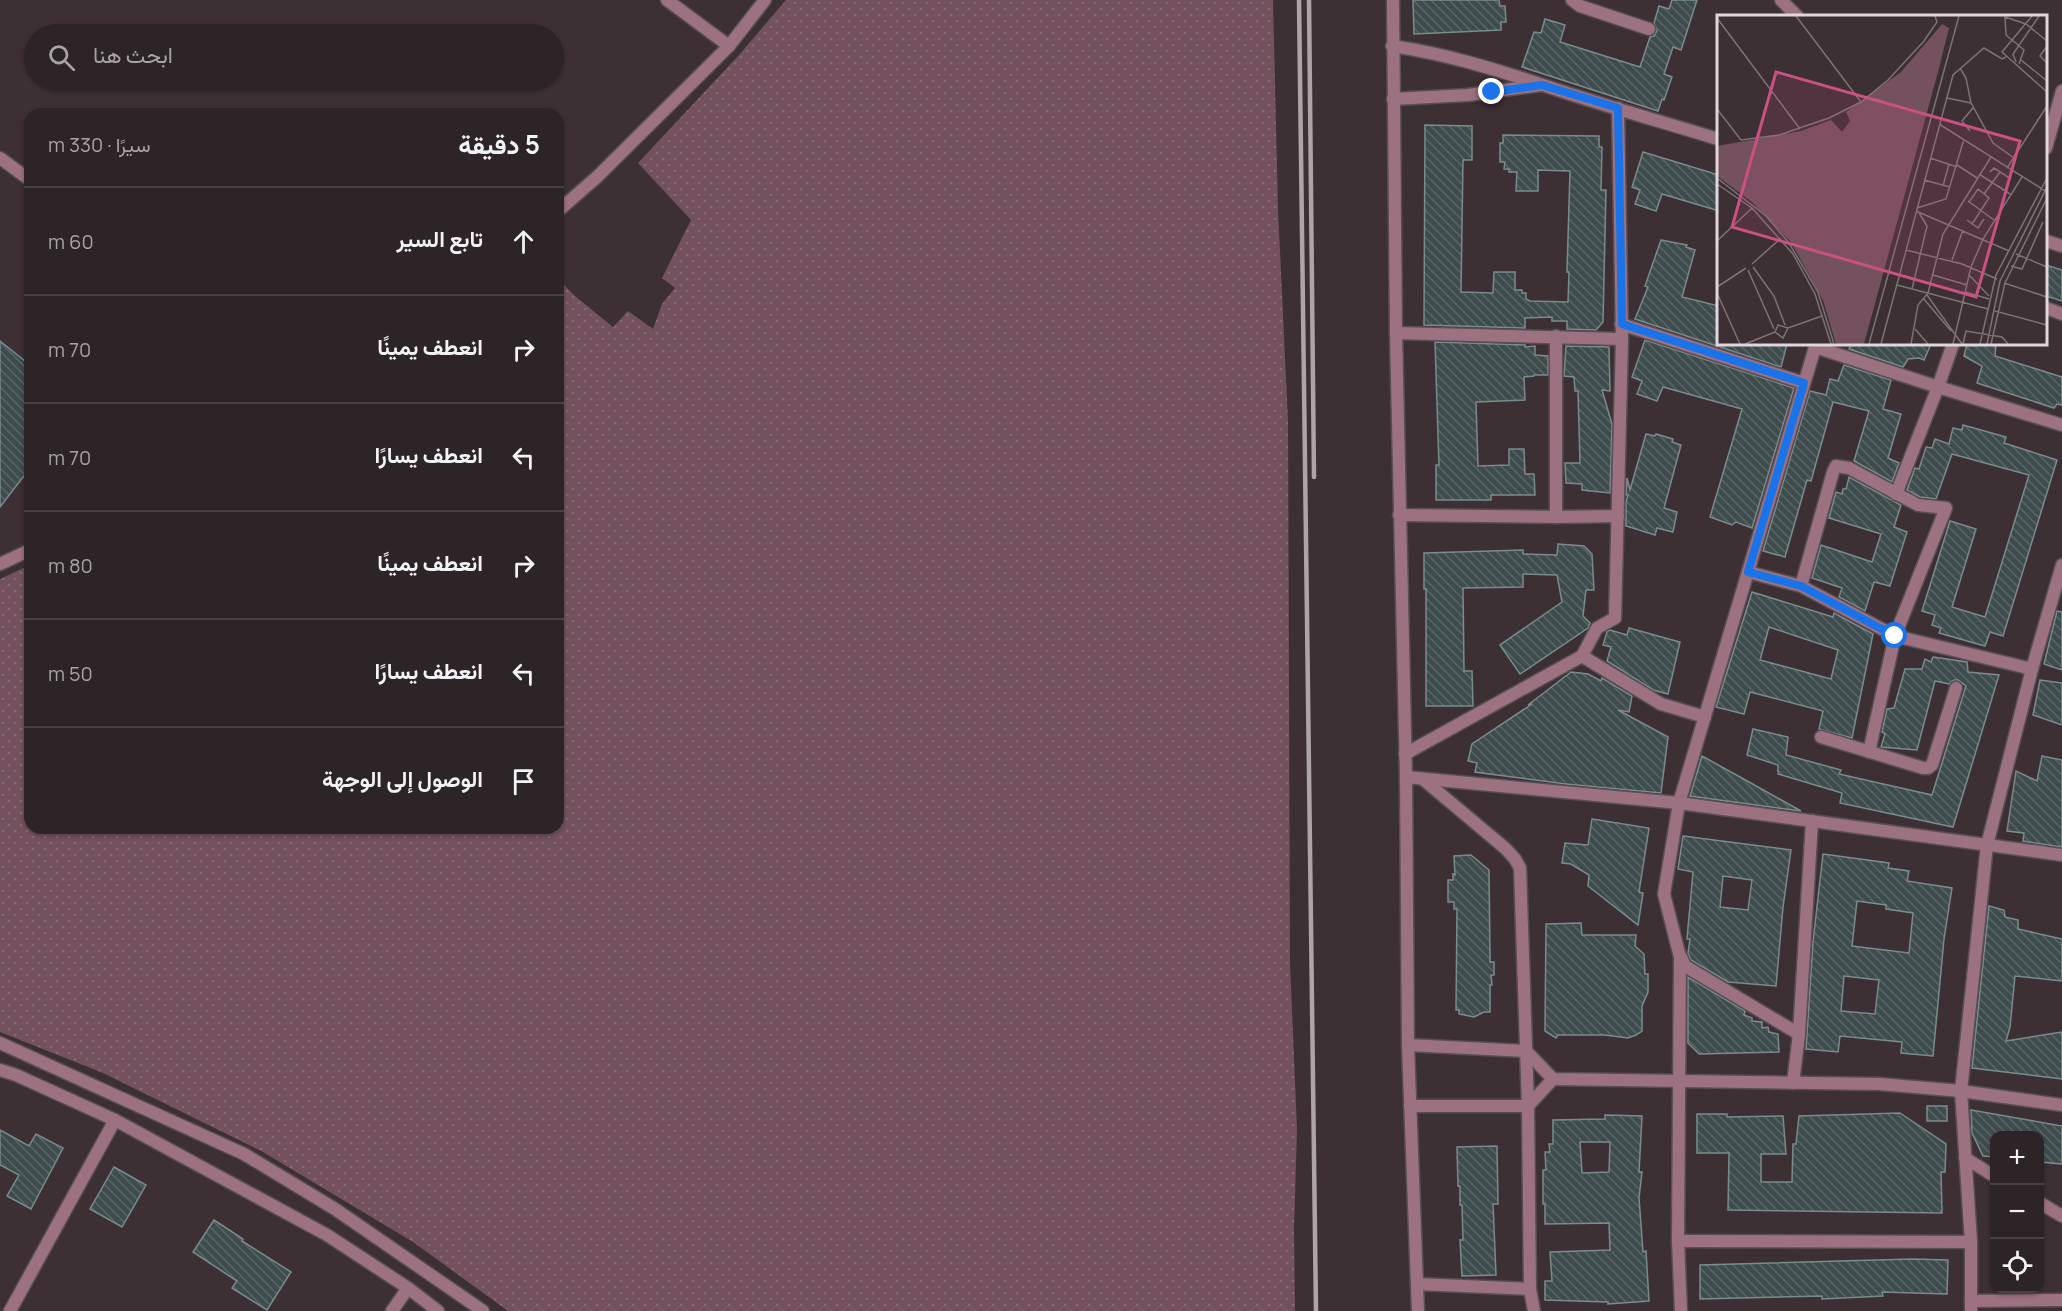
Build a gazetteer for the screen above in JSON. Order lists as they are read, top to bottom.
{
  "page": {
    "search": "ابحث هنا",
    "heading": ["5 دقيقة", "سيرًا · 330 m"],
    "list": [
      ["تابع السير", "60 m"],
      ["انعطف يمينًا", "70 m"],
      ["انعطف يسارًا", "70 m"],
      ["انعطف يمينًا", "80 m"],
      ["انعطف يسارًا", "50 m"],
      "الوصول إلى الوجهة"
    ],
    "map_buttons": ["+", "−"]
  }
}
